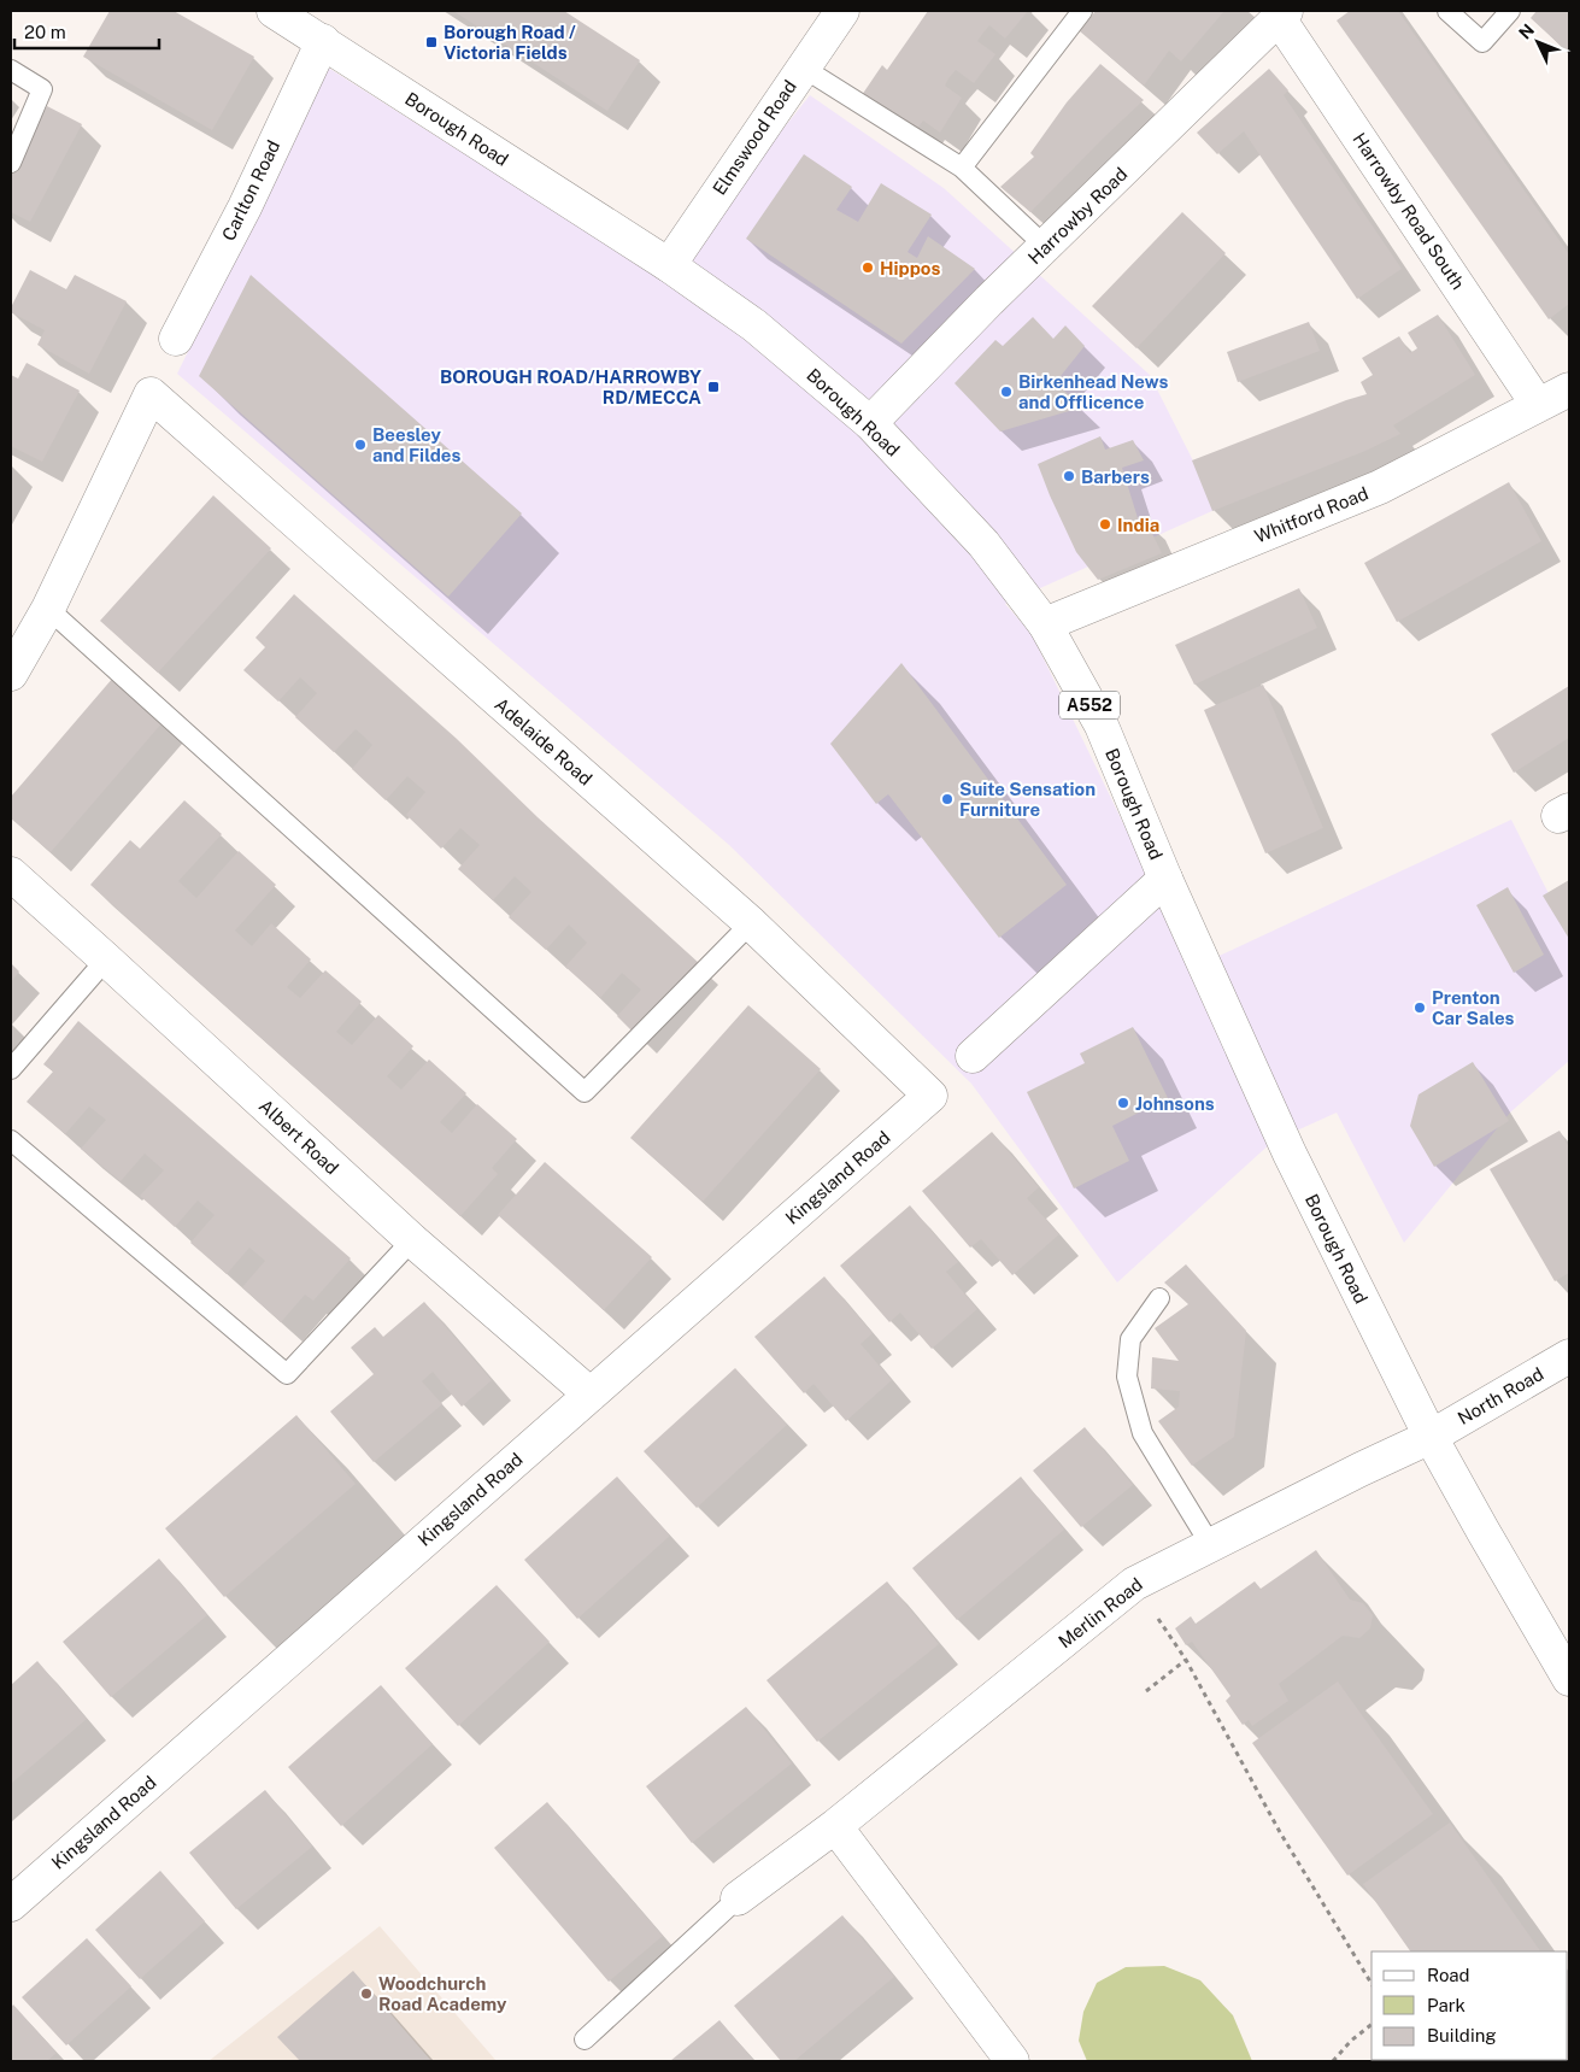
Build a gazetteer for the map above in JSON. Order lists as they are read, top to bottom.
{
  "streets": {
    "main road": [
      "Borough Road",
      "Elmswood Road",
      "Carlton Road",
      "Harrowby Road South",
      "Harrowby Road",
      "Whitford Road",
      "A552",
      "Adelaide Road",
      "Albert Road",
      "Kingsland Road",
      "North Road",
      "Merlin Road"
    ]
  },
  "crossings": [
    ["Borough Road", "Elmswood Road"],
    ["Borough Road", "Carlton Road"],
    ["Borough Road", "Harrowby Road"],
    ["Borough Road", "Whitford Road"],
    ["Borough Road", "North Road"],
    ["Borough Road", "Merlin Road"],
    ["Harrowby Road South", "Harrowby Road"],
    ["Harrowby Road South", "Whitford Road"],
    ["Adelaide Road", "Kingsland Road"],
    ["Albert Road", "Kingsland Road"],
    ["North Road", "Merlin Road"]
  ],
  "places": {
    "transit": ["Borough Road / Victoria Fields", "BOROUGH ROAD/HARROWBY RD/MECCA"],
    "other": [
      "Hippos",
      "Birkenhead News and Offlicence",
      "Beesley and Fildes",
      "Barbers",
      "India",
      "Suite Sensation Furniture",
      "Prenton Car Sales",
      "Johnsons",
      "Woodchurch Road Academy"
    ]
  },
  "legend": ["Road", "Park", "Building"],
  "scale_bar": "20 m",
  "north": "top left"
}
